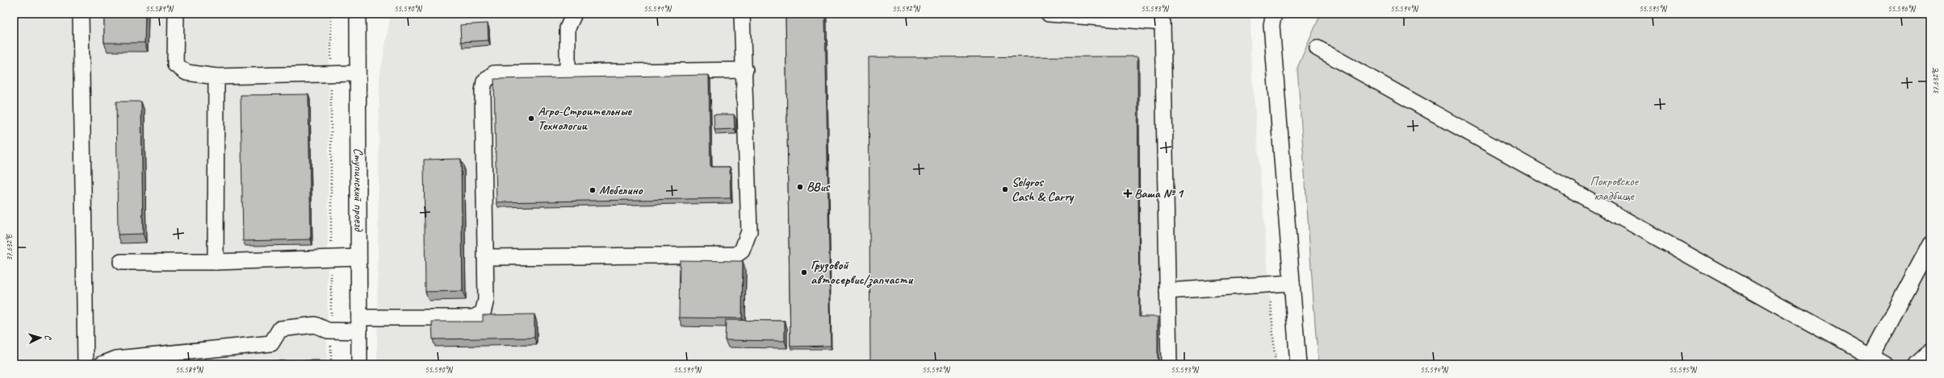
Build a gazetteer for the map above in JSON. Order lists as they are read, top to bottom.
{
  "streets": {
    "street": ["Ступинский проезд"]
  },
  "parks": ["Покровское кладбище"],
  "places": {
    "other": [
      "Агро-Строительные Технологии",
      "BBus",
      "Selgros Cash & Carry",
      "Мебелино",
      "Грузовой автосервис/запчасти"
    ],
    "health": ["Ваша № 1"]
  },
  "north": "right",
  "coordinates": [
    "55.589°N",
    "55.590°N",
    "55.591°N",
    "55.592°N",
    "55.593°N",
    "55.594°N",
    "55.595°N",
    "55.596°N",
    "37.632°E"
  ]
}
